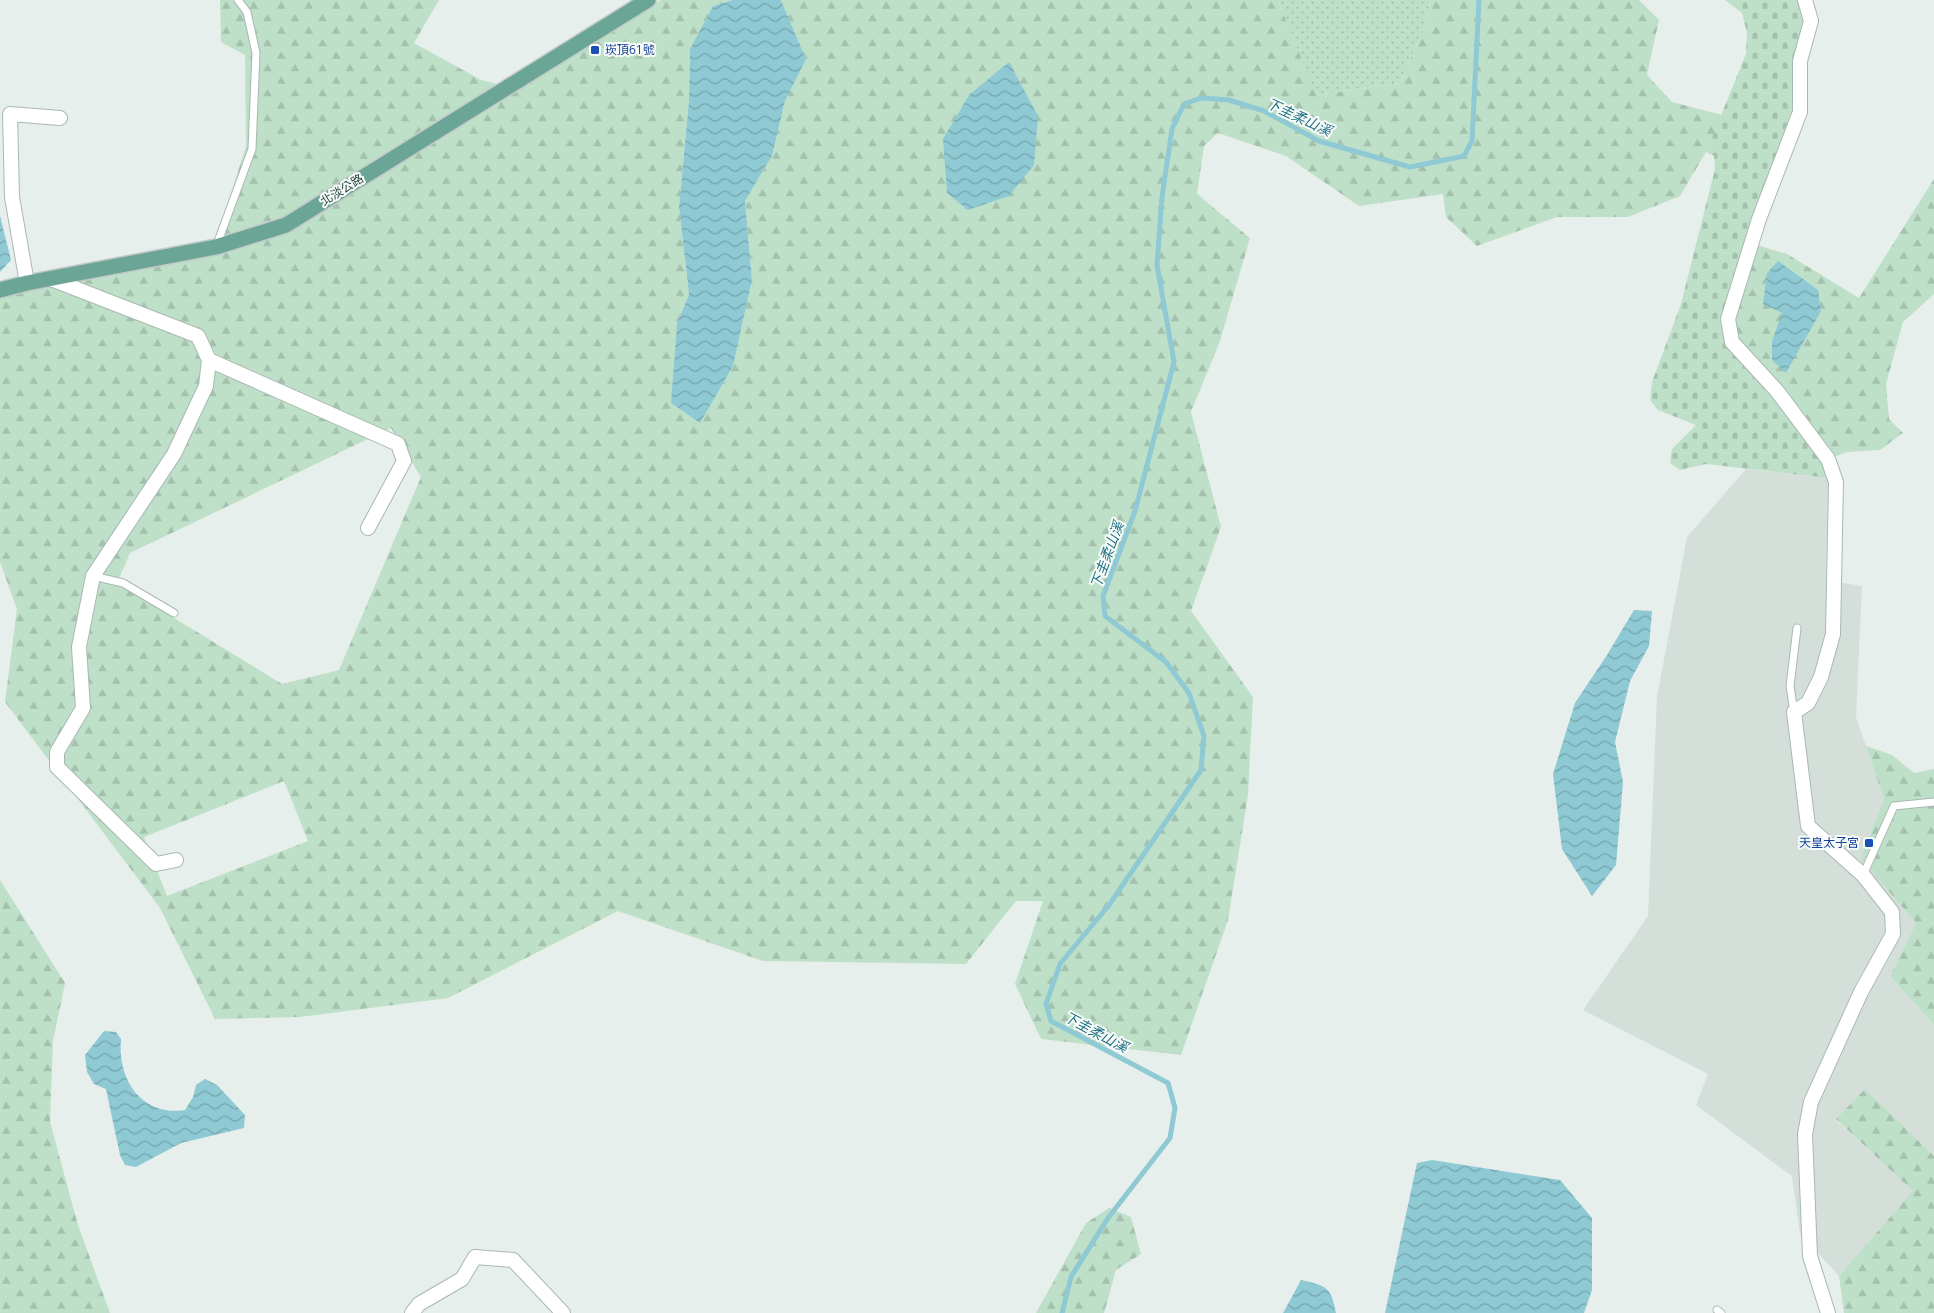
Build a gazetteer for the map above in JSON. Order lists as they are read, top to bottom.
{
  "streets": {
    "main road": ["北淡公路"]
  },
  "water": ["下圭柔山溪"],
  "places": {
    "transit": ["崁頂61號", "天皇太子宮"]
  }
}
